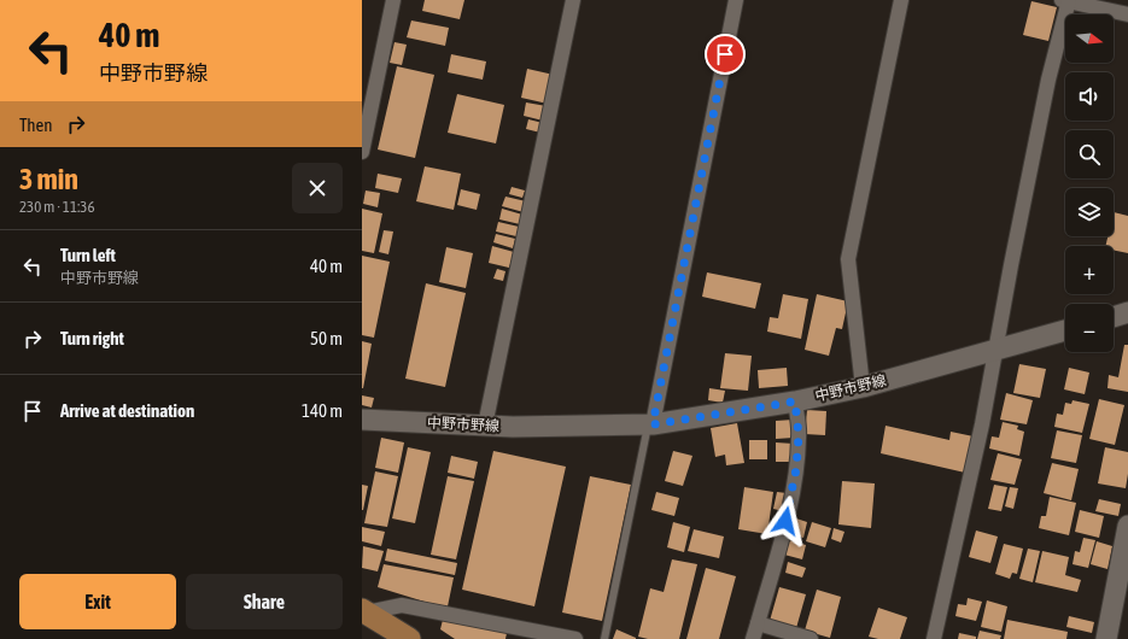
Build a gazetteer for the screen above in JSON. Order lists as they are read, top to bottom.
{
  "streets": {
    "main road": ["中野市野線"]
  },
  "north": "right",
  "page": {
    "turn": ["40 m", "中野市野線"],
    "map_buttons": ["+", "−"],
    "then": "Then",
    "heading": ["3 min", "230 m · 11:36"],
    "list": [
      {
        "name": "Turn left",
        "note": "中野市野線",
        "value": "40 m"
      },
      {
        "name": "Turn right",
        "value": "50 m"
      },
      {
        "name": "Arrive at destination",
        "value": "140 m"
      }
    ],
    "buttons": ["Exit", "Share"]
  }
}
